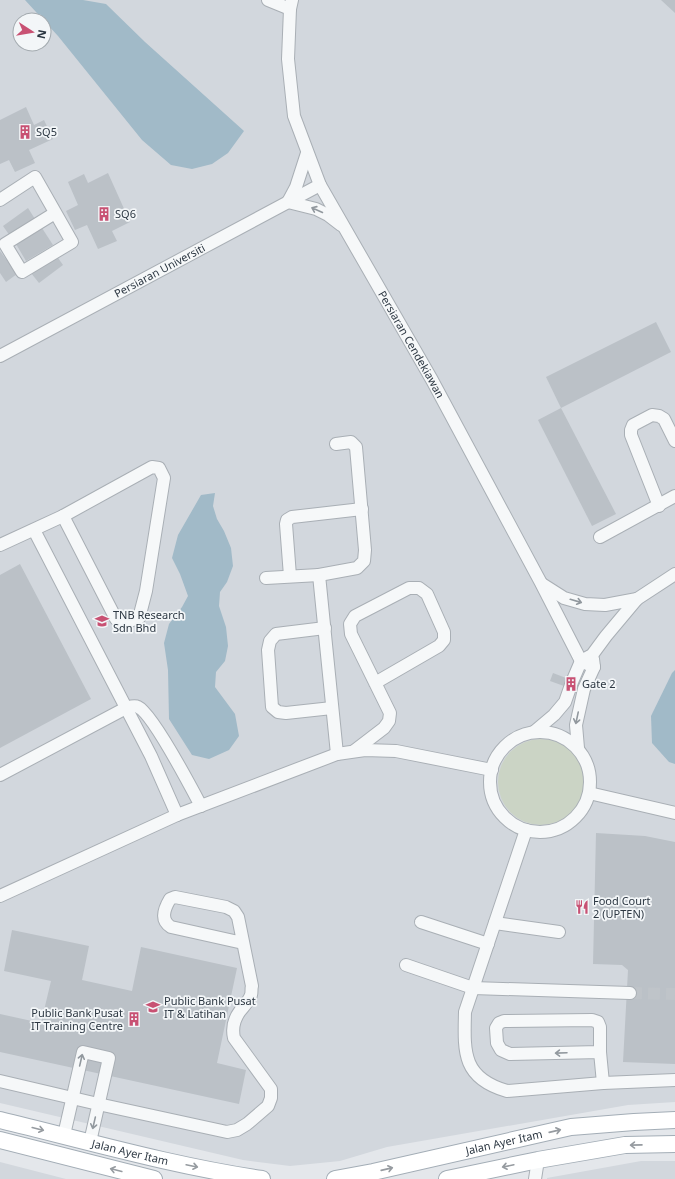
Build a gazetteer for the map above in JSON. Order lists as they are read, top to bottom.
{
  "streets": {
    "main road": ["Jalan Ayer Itam"],
    "street": ["Persiaran Universiti", "Persiaran Cendekiawan"]
  },
  "crossings": [
    ["Persiaran Universiti", "Persiaran Cendekiawan"]
  ],
  "places": {
    "building": [
      "SQ5",
      "SQ6",
      "Gate 2",
      "Public Bank Pusat IT Training Centre"
    ],
    "school or university": ["TNB Research Sdn Bhd", "Public Bank Pusat IT & Latihan"],
    "restaurant": ["Food Court 2 (UPTEN)"]
  },
  "north": "right"
}
